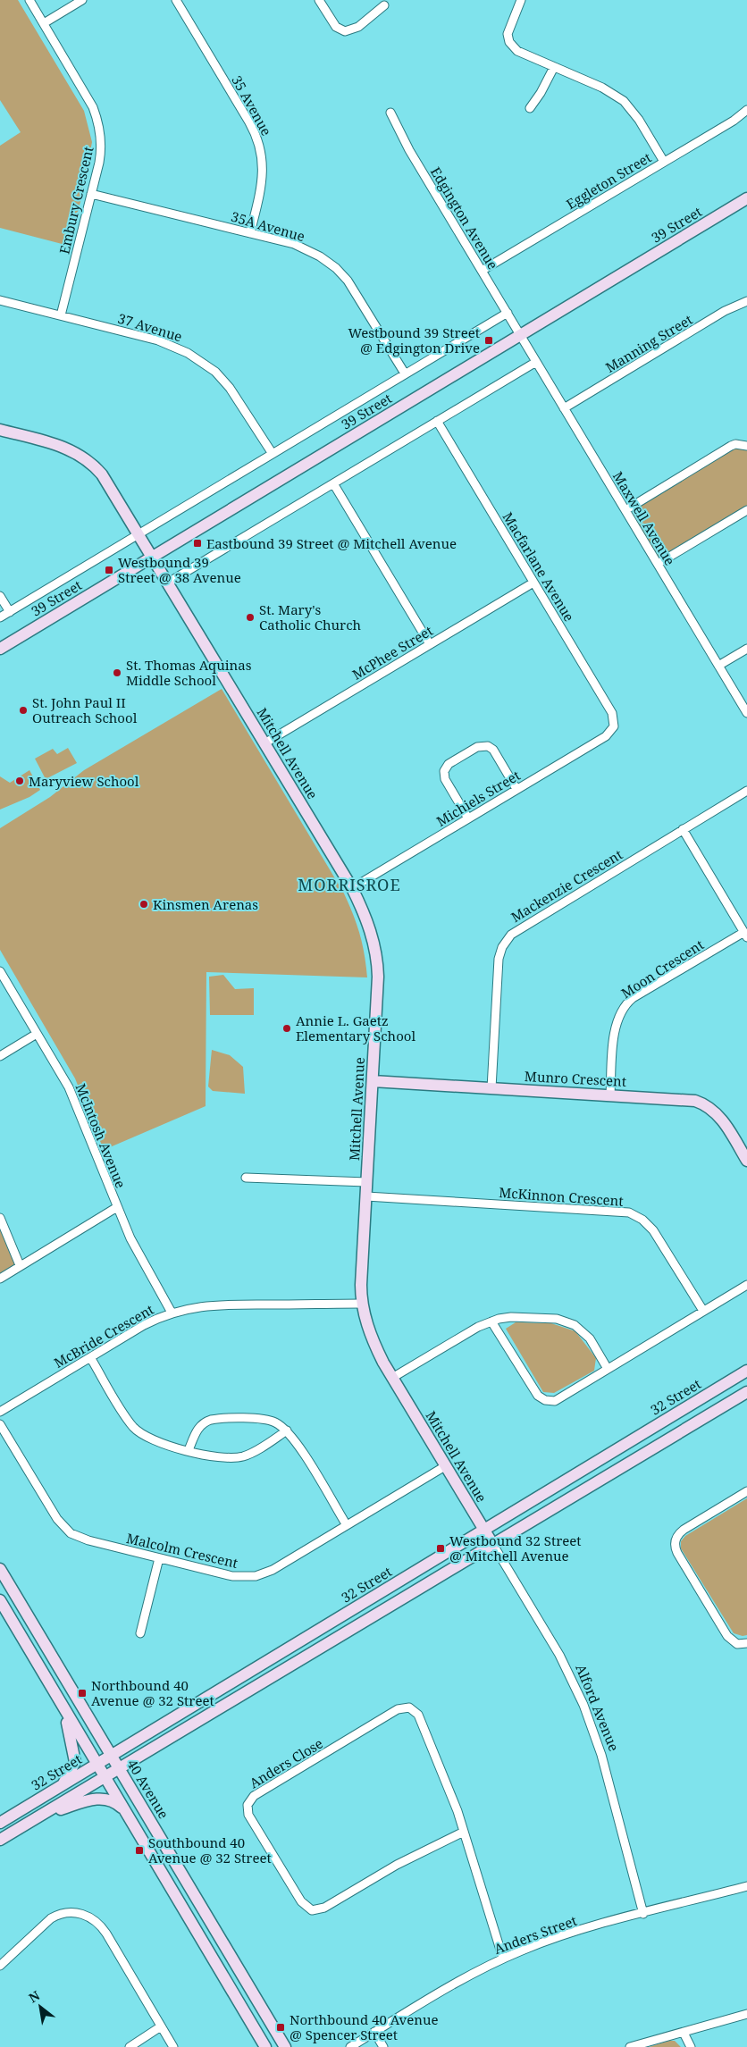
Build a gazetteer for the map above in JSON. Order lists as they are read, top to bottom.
{
  "streets": {
    "main road": [
      "39 Street",
      "Mitchell Avenue",
      "Munro Crescent",
      "32 Street",
      "Alford Avenue",
      "40 Avenue"
    ],
    "street": [
      "35 Avenue",
      "Eggleton Street",
      "Embury Crescent",
      "Edgington Avenue",
      "35A Avenue",
      "37 Avenue",
      "Manning Street",
      "Maxwell Avenue",
      "Macfarlane Avenue",
      "McPhee Street",
      "Michiels Street",
      "Mackenzie Crescent",
      "Moon Crescent",
      "McIntosh Avenue",
      "McKinnon Crescent",
      "McBride Crescent",
      "Malcolm Crescent",
      "Anders Close",
      "Anders Street"
    ]
  },
  "crossings": [
    ["35 Avenue", "35A Avenue"],
    ["Eggleton Street", "Edgington Avenue"],
    ["Embury Crescent", "35A Avenue"],
    ["Embury Crescent", "37 Avenue"],
    ["Edgington Avenue", "39 Street"],
    ["Edgington Avenue", "Maxwell Avenue"],
    ["39 Street", "35A Avenue"],
    ["39 Street", "37 Avenue"],
    ["39 Street", "Maxwell Avenue"],
    ["39 Street", "Mitchell Avenue"],
    ["Manning Street", "Maxwell Avenue"],
    ["Macfarlane Avenue", "McPhee Street"],
    ["Macfarlane Avenue", "Michiels Street"],
    ["McPhee Street", "Mitchell Avenue"],
    ["Mitchell Avenue", "Michiels Street"],
    ["Mitchell Avenue", "Munro Crescent"],
    ["Mitchell Avenue", "McKinnon Crescent"],
    ["Mitchell Avenue", "McBride Crescent"],
    ["Mitchell Avenue", "32 Street"],
    ["Mitchell Avenue", "Malcolm Crescent"],
    ["Mitchell Avenue", "Alford Avenue"],
    ["Mackenzie Crescent", "Munro Crescent"],
    ["Moon Crescent", "Munro Crescent"],
    ["McIntosh Avenue", "McBride Crescent"],
    ["32 Street", "Alford Avenue"],
    ["32 Street", "40 Avenue"],
    ["Alford Avenue", "Anders Street"],
    ["Anders Close", "Anders Street"]
  ],
  "districts": ["MORRISROE"],
  "places": {
    "transit": [
      "Westbound 39 Street @ Edgington Drive",
      "Eastbound 39 Street @ Mitchell Avenue",
      "Westbound 39 Street @ 38 Avenue",
      "Westbound 32 Street @ Mitchell Avenue",
      "Northbound 40 Avenue @ 32 Street",
      "Southbound 40 Avenue @ 32 Street",
      "Northbound 40 Avenue @ Spencer Street"
    ],
    "other": [
      "St. Mary's Catholic Church",
      "St. Thomas Aquinas Middle School",
      "St. John Paul II Outreach School",
      "Maryview School",
      "Kinsmen Arenas",
      "Annie L. Gaetz Elementary School"
    ]
  },
  "north": "top left"
}
